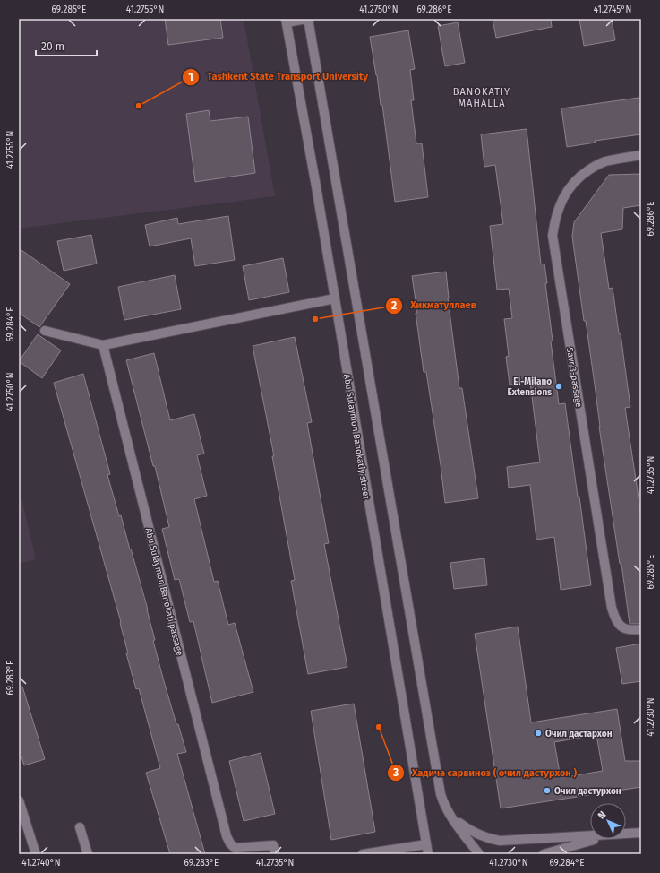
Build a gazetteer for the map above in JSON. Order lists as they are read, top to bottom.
{
  "streets": {
    "main road": ["Savr 3-passage", "Abu Sulaymon Banokatiy street", "Abu Sulaymon Banokati passage"]
  },
  "districts": ["BANOKATIY MAHALLA"],
  "places": [
    "Tashkent State Transport University",
    "Хикматуллаев",
    "El-Milano Extensions",
    "Хадича сарвиноз ( очил дастурхон )",
    "Очил дастархон",
    "Очил дастурхон"
  ],
  "scale_bar": "20 m",
  "north": "top left",
  "coordinates": [
    "69.285°E",
    "41.2755°N",
    "41.2750°N",
    "69.286°E",
    "41.2745°N",
    "69.284°E",
    "41.2735°N",
    "69.283°E",
    "41.2730°N",
    "41.2740°N"
  ]
}
